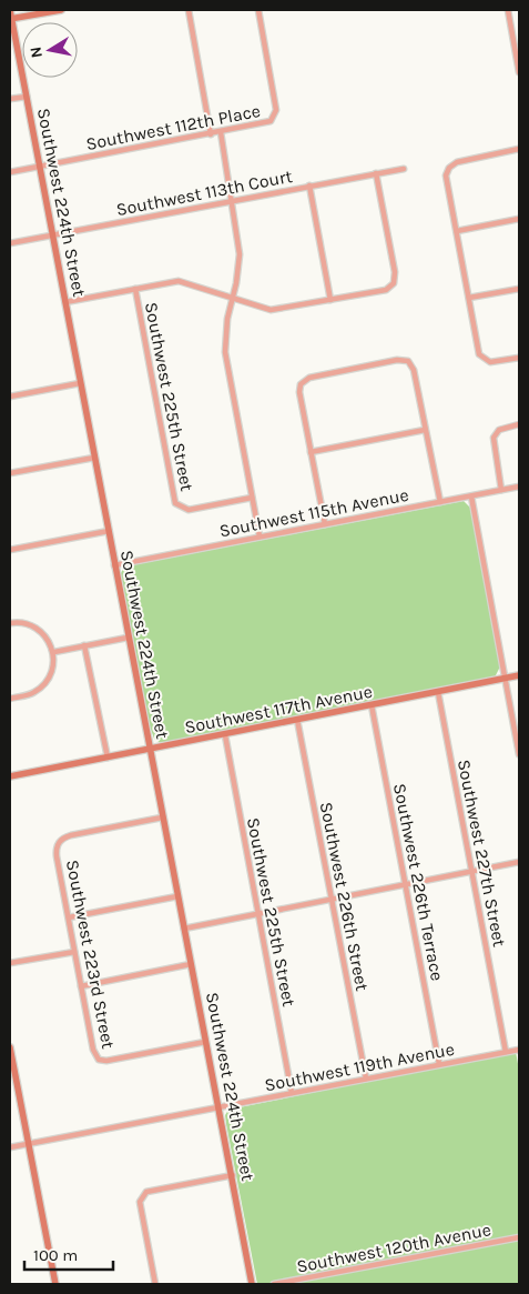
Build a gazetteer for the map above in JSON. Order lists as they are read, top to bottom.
{
  "streets": {
    "street": [
      "Southwest 112th Place",
      "Southwest 113th Court",
      "Southwest 224th Street",
      "Southwest 225th Street",
      "Southwest 115th Avenue",
      "Southwest 117th Avenue",
      "Southwest 227th Street",
      "Southwest 226th Terrace",
      "Southwest 226th Street",
      "Southwest 223rd Street",
      "Southwest 119th Avenue",
      "Southwest 120th Avenue"
    ]
  },
  "crossings": [
    ["Southwest 112th Place", "Southwest 224th Street"],
    ["Southwest 113th Court", "Southwest 224th Street"],
    ["Southwest 224th Street", "Southwest 115th Avenue"],
    ["Southwest 224th Street", "Southwest 117th Avenue"],
    ["Southwest 224th Street", "Southwest 223rd Street"],
    ["Southwest 224th Street", "Southwest 119th Avenue"],
    ["Southwest 225th Street", "Southwest 117th Avenue"],
    ["Southwest 225th Street", "Southwest 119th Avenue"],
    ["Southwest 117th Avenue", "Southwest 227th Street"],
    ["Southwest 117th Avenue", "Southwest 226th Terrace"],
    ["Southwest 117th Avenue", "Southwest 226th Street"],
    ["Southwest 227th Street", "Southwest 119th Avenue"],
    ["Southwest 226th Terrace", "Southwest 119th Avenue"],
    ["Southwest 226th Street", "Southwest 119th Avenue"]
  ],
  "scale_bar": "100 m",
  "north": "left"
}
